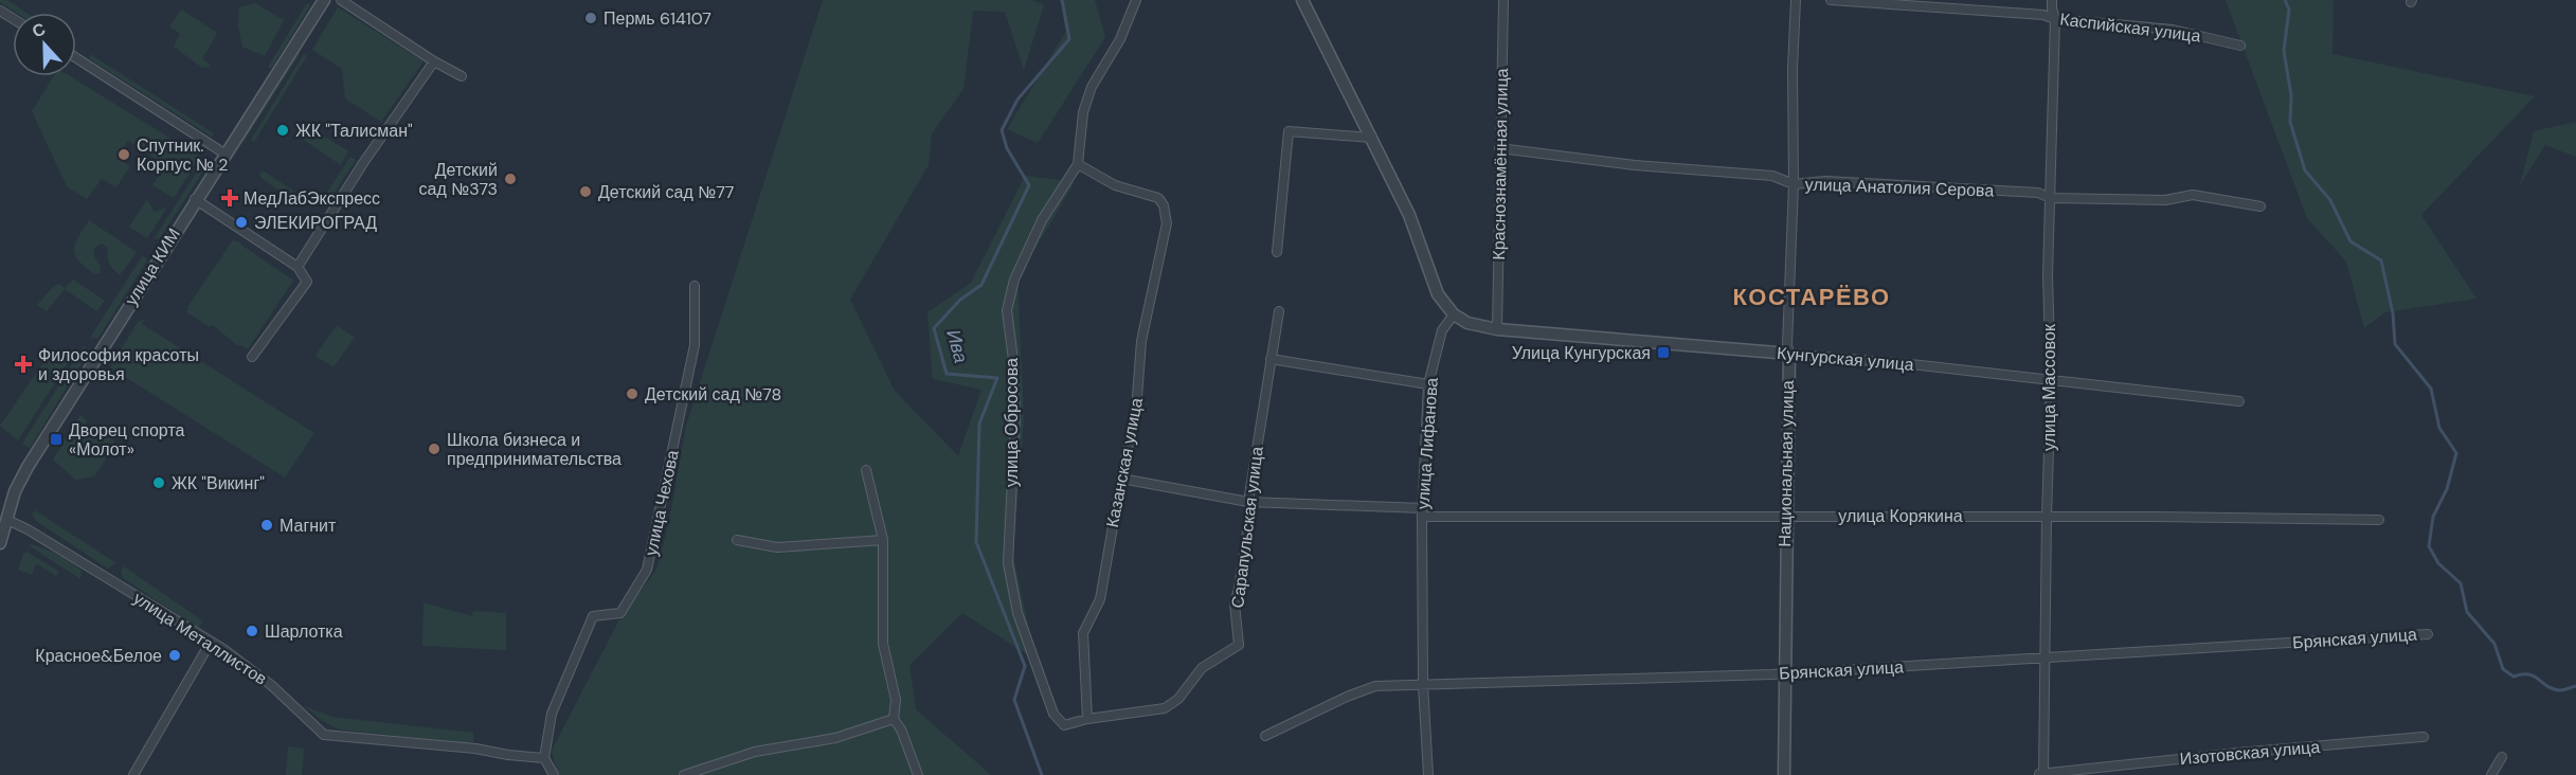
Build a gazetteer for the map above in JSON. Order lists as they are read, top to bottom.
{
  "streets": {
    "street": [
      "Каспийская улица",
      "Краснознамённая улица",
      "улица Анатолия Серова",
      "улица КИМ",
      "Кунгурская улица",
      "улица Массовок",
      "улица Обросова",
      "улица Лифанова",
      "Казанская улица",
      "Национальная улица",
      "улица Чехова",
      "улица Корякина",
      "Сарапульская улица",
      "улица Металлистов",
      "Брянская улица",
      "Изотовская улица"
    ]
  },
  "crossings": [
    ["Каспийская улица", "улица Массовок"],
    ["Краснознамённая улица", "улица Анатолия Серова"],
    ["Краснознамённая улица", "Кунгурская улица"],
    ["улица Анатолия Серова", "улица Массовок"],
    ["улица Анатолия Серова", "Национальная улица"],
    ["улица КИМ", "улица Металлистов"],
    ["Кунгурская улица", "улица Массовок"],
    ["Кунгурская улица", "улица Лифанова"],
    ["Кунгурская улица", "Национальная улица"],
    ["улица Массовок", "улица Корякина"],
    ["улица Массовок", "Брянская улица"],
    ["улица Массовок", "Изотовская улица"],
    ["улица Обросова", "Казанская улица"],
    ["улица Обросова", "Сарапульская улица"],
    ["улица Лифанова", "улица Корякина"],
    ["улица Лифанова", "Брянская улица"],
    ["Казанская улица", "улица Корякина"],
    ["Казанская улица", "Сарапульская улица"],
    ["Национальная улица", "улица Корякина"],
    ["Национальная улица", "Брянская улица"],
    ["улица Чехова", "улица Металлистов"],
    ["улица Корякина", "Сарапульская улица"]
  ],
  "districts": ["КОСТАРЁВО"],
  "water": ["Ива"],
  "places": {
    "other": [
      "Пермь 614107",
      "ЖК \"Талисман\"",
      "Спутник. Корпус № 2",
      "Детский сад №373",
      "Детский сад №77",
      "ЭЛЕКИРОГРАД",
      "Детский сад №78",
      "Школа бизнеса и предпринимательства",
      "ЖК \"Викинг\"",
      "Магнит",
      "Шарлотка",
      "Красное&Белое"
    ],
    "health": ["МедЛабЭкспресс", "Философия красоты и здоровья"],
    "transit": ["Улица Кунгурская", "Дворец спорта «Молот»"]
  },
  "north": "top"
}
